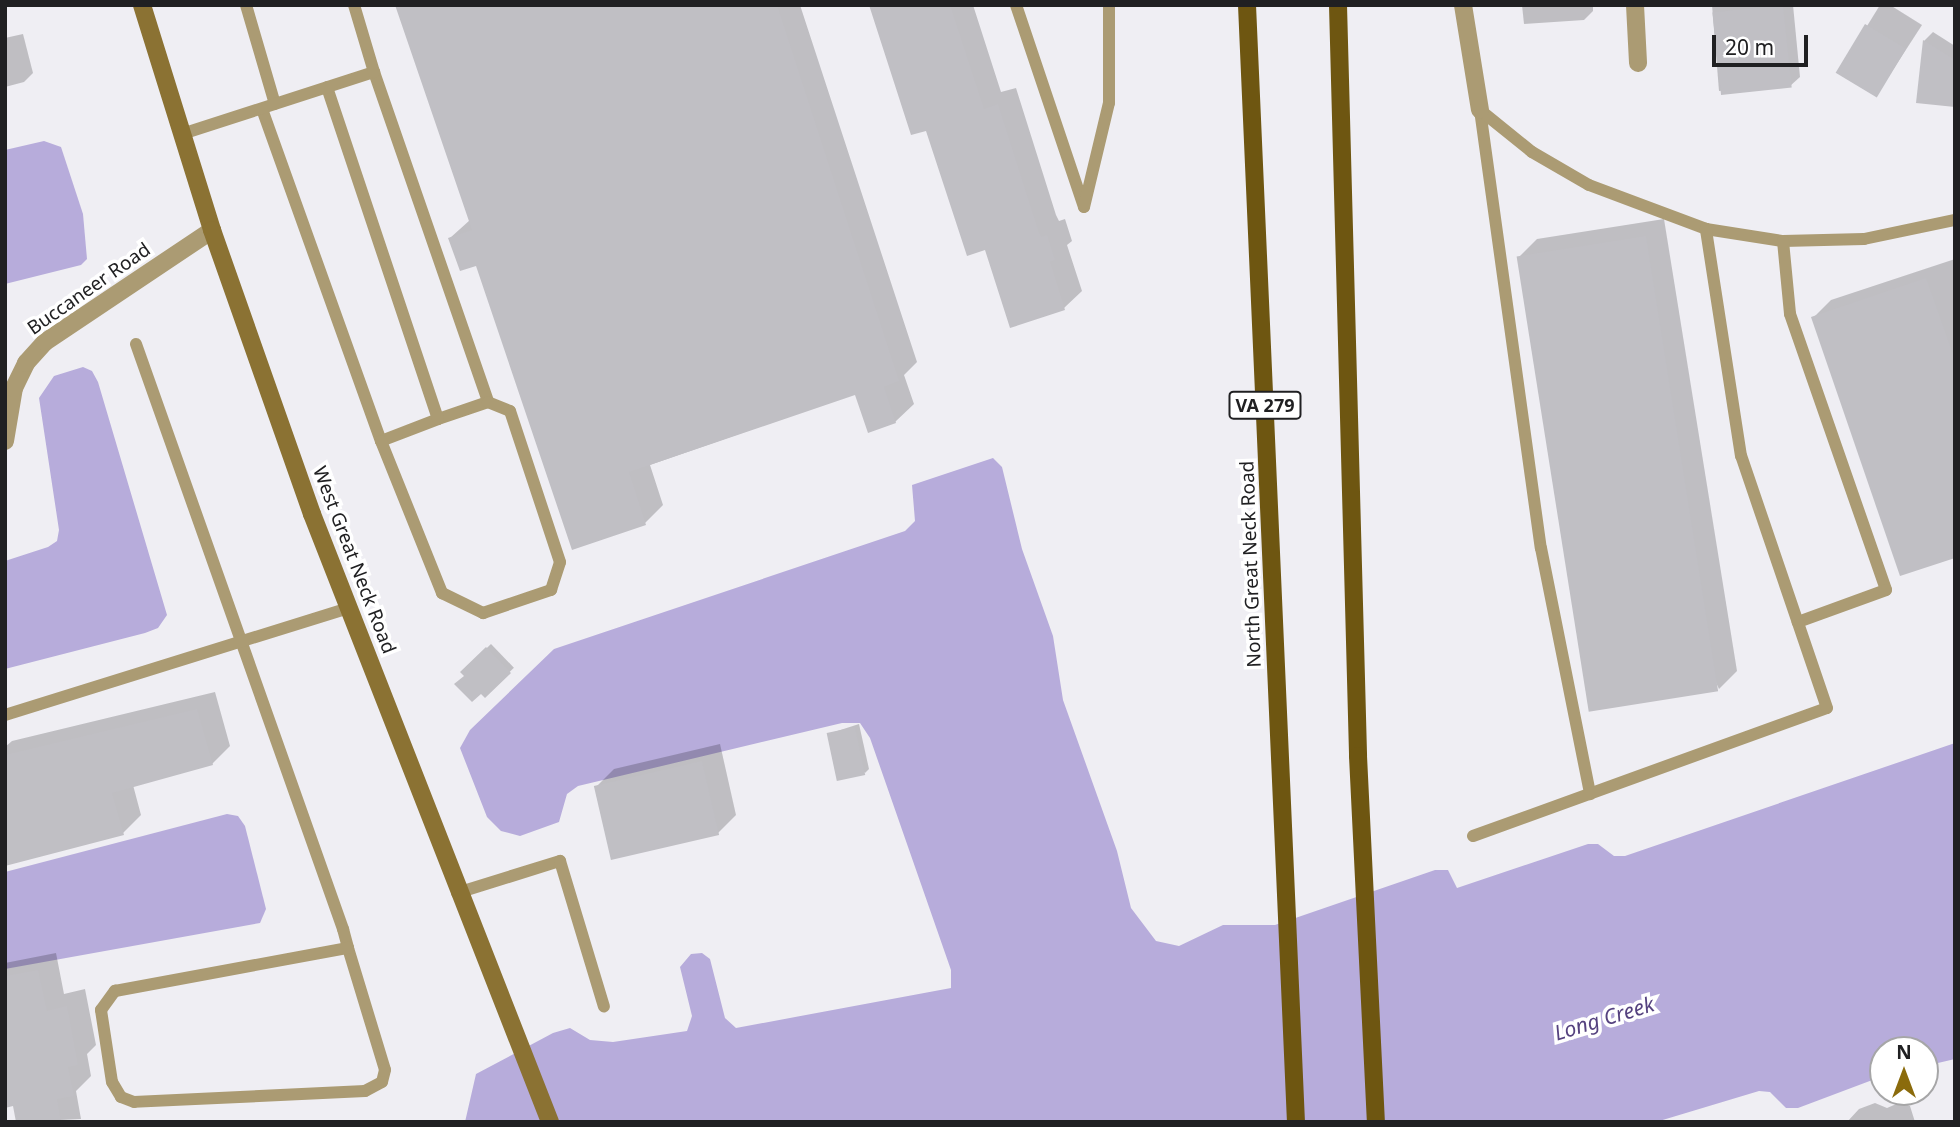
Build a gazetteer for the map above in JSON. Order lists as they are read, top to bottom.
{
  "streets": {
    "main road": ["VA 279", "North Great Neck Road"],
    "street": ["Buccaneer Road", "West Great Neck Road"]
  },
  "crossings": [
    ["Buccaneer Road", "West Great Neck Road"]
  ],
  "water": ["Long Creek"],
  "scale_bar": "20 m",
  "north": "top"
}
